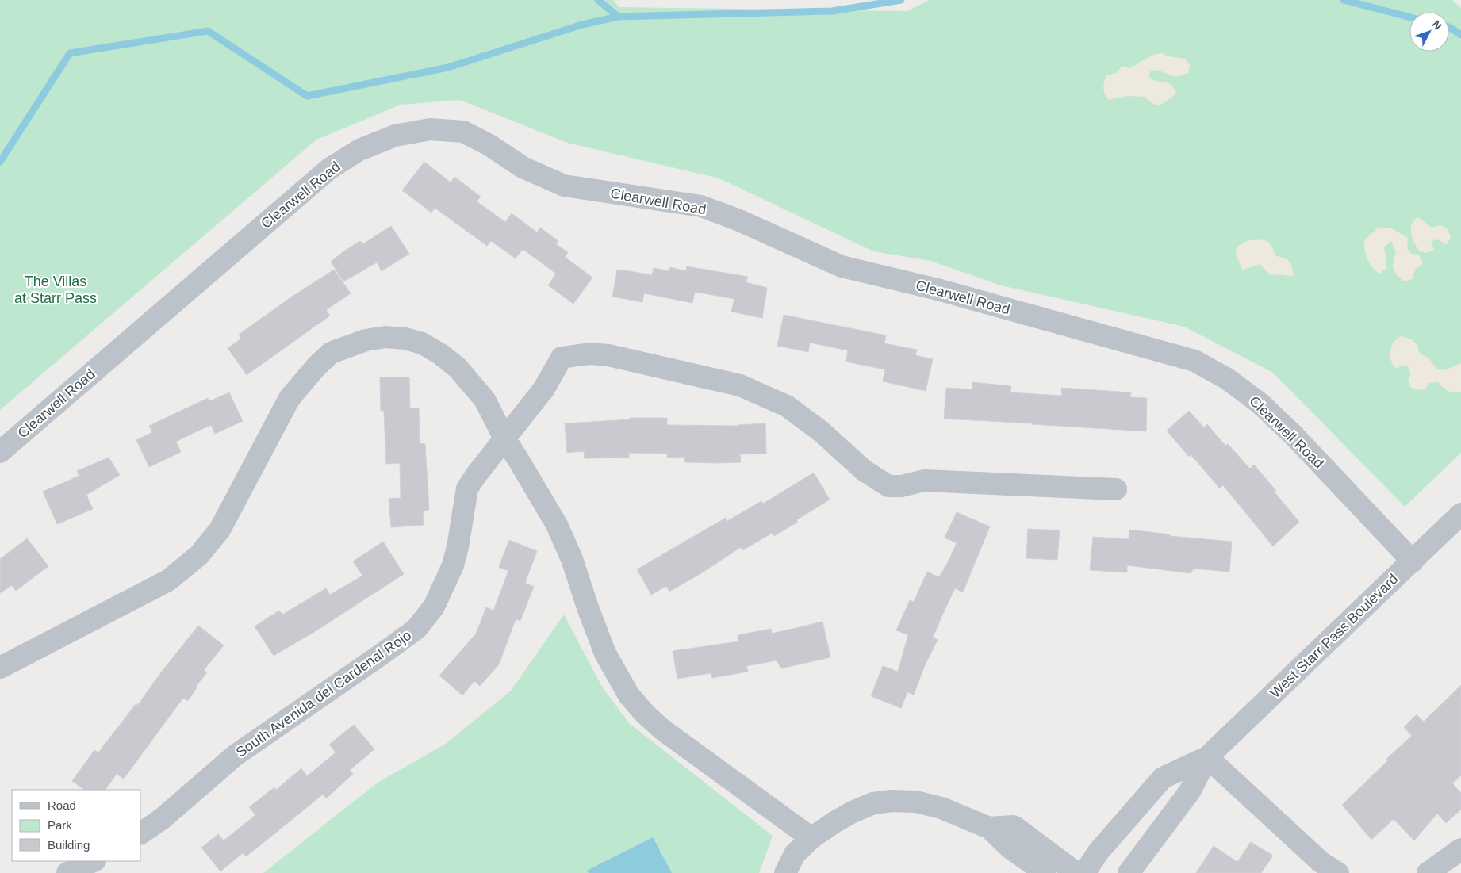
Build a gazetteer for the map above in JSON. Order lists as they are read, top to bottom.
{
  "streets": {
    "street": ["Clearwell Road", "West Starr Pass Boulevard", "South Avenida del Cardenal Rojo"]
  },
  "crossings": [
    ["Clearwell Road", "West Starr Pass Boulevard"]
  ],
  "parks": ["The Villas at Starr Pass"],
  "legend": ["Road", "Park", "Building"],
  "north": "top right"
}
